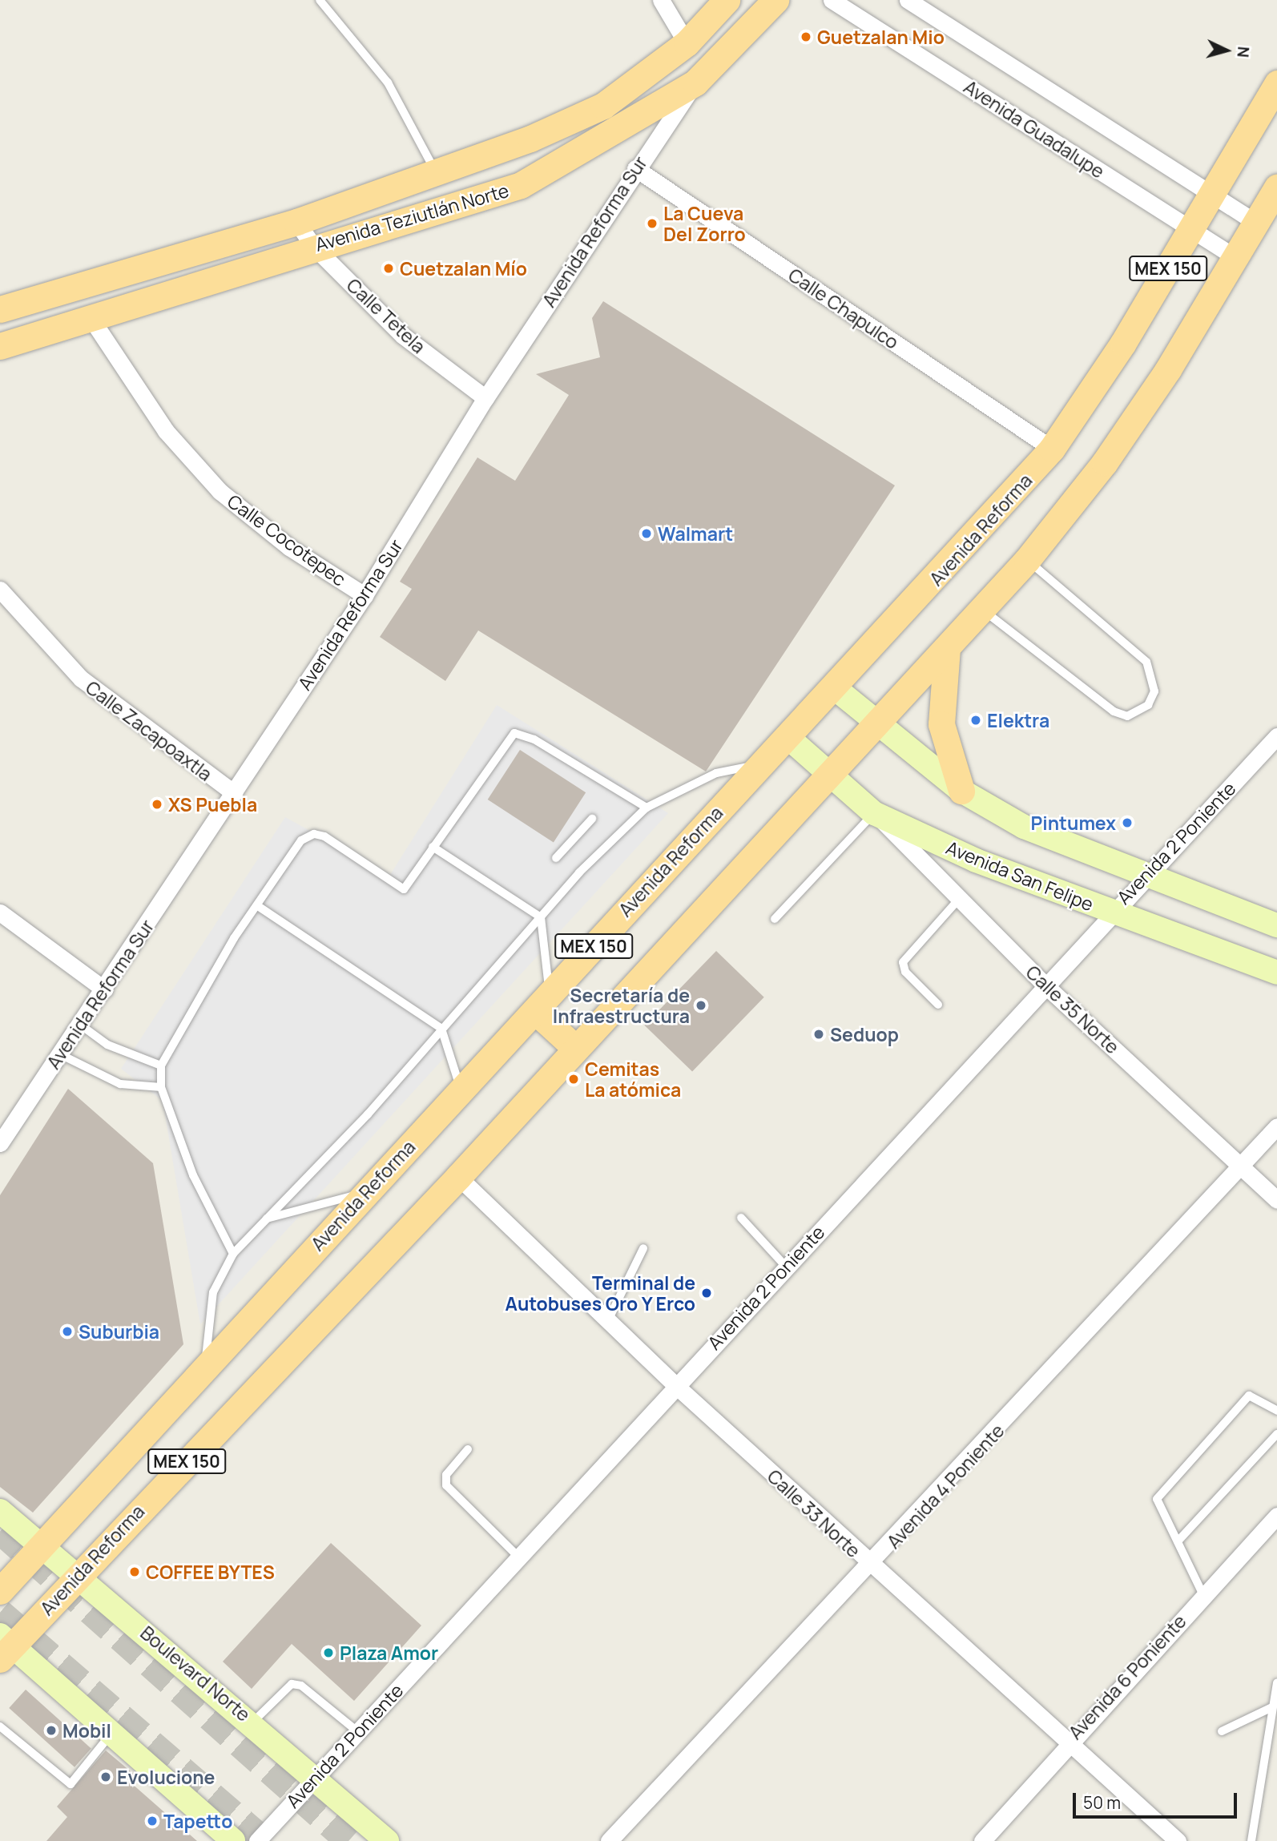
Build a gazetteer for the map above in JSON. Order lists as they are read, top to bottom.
{
  "streets": {
    "main road": [
      "Avenida Teziutlán Norte",
      "MEX 150",
      "Avenida Reforma",
      "Avenida San Felipe",
      "Boulevard Norte"
    ],
    "street": [
      "Avenida Guadalupe",
      "Avenida Reforma Sur",
      "Calle Chapulco",
      "Calle Tetela",
      "Calle Cocotepec",
      "Calle Zacapoaxtla",
      "Avenida 2 Poniente",
      "Calle 35 Norte",
      "Avenida 4 Poniente",
      "Calle 33 Norte",
      "Avenida 6 Poniente"
    ]
  },
  "crossings": [
    ["Avenida Guadalupe", "Avenida Reforma"],
    ["Avenida Teziutlán Norte", "Avenida Reforma Sur"],
    ["Avenida Teziutlán Norte", "Calle Tetela"],
    ["Avenida Teziutlán Norte", "Calle Cocotepec"],
    ["Avenida Reforma Sur", "Calle Chapulco"],
    ["Avenida Reforma Sur", "Calle Tetela"],
    ["Avenida Reforma Sur", "Calle Cocotepec"],
    ["Avenida Reforma Sur", "Calle Zacapoaxtla"],
    ["Calle Chapulco", "Avenida Reforma"],
    ["Avenida Reforma", "Avenida San Felipe"],
    ["Avenida Reforma", "Calle 33 Norte"],
    ["Avenida Reforma", "Boulevard Norte"],
    ["Avenida 2 Poniente", "Avenida San Felipe"],
    ["Avenida 2 Poniente", "Calle 35 Norte"],
    ["Avenida 2 Poniente", "Calle 33 Norte"],
    ["Avenida 2 Poniente", "Boulevard Norte"],
    ["Avenida San Felipe", "Calle 35 Norte"],
    ["Calle 35 Norte", "Avenida 4 Poniente"],
    ["Avenida 4 Poniente", "Calle 33 Norte"],
    ["Calle 33 Norte", "Avenida 6 Poniente"]
  ],
  "places": [
    "Guetzalan Mio",
    "La Cueva Del Zorro",
    "Cuetzalan Mío",
    "Walmart",
    "Elektra",
    "XS Puebla",
    "Pintumex",
    "Secretaría de Infraestructura",
    "Seduop",
    "Cemitas La atómica",
    "Terminal de Autobuses Oro Y Erco",
    "Suburbia",
    "COFFEE BYTES",
    "Plaza Amor",
    "Mobil",
    "Evolucione",
    "Tapetto"
  ],
  "scale_bar": "50 m",
  "north": "right"
}
